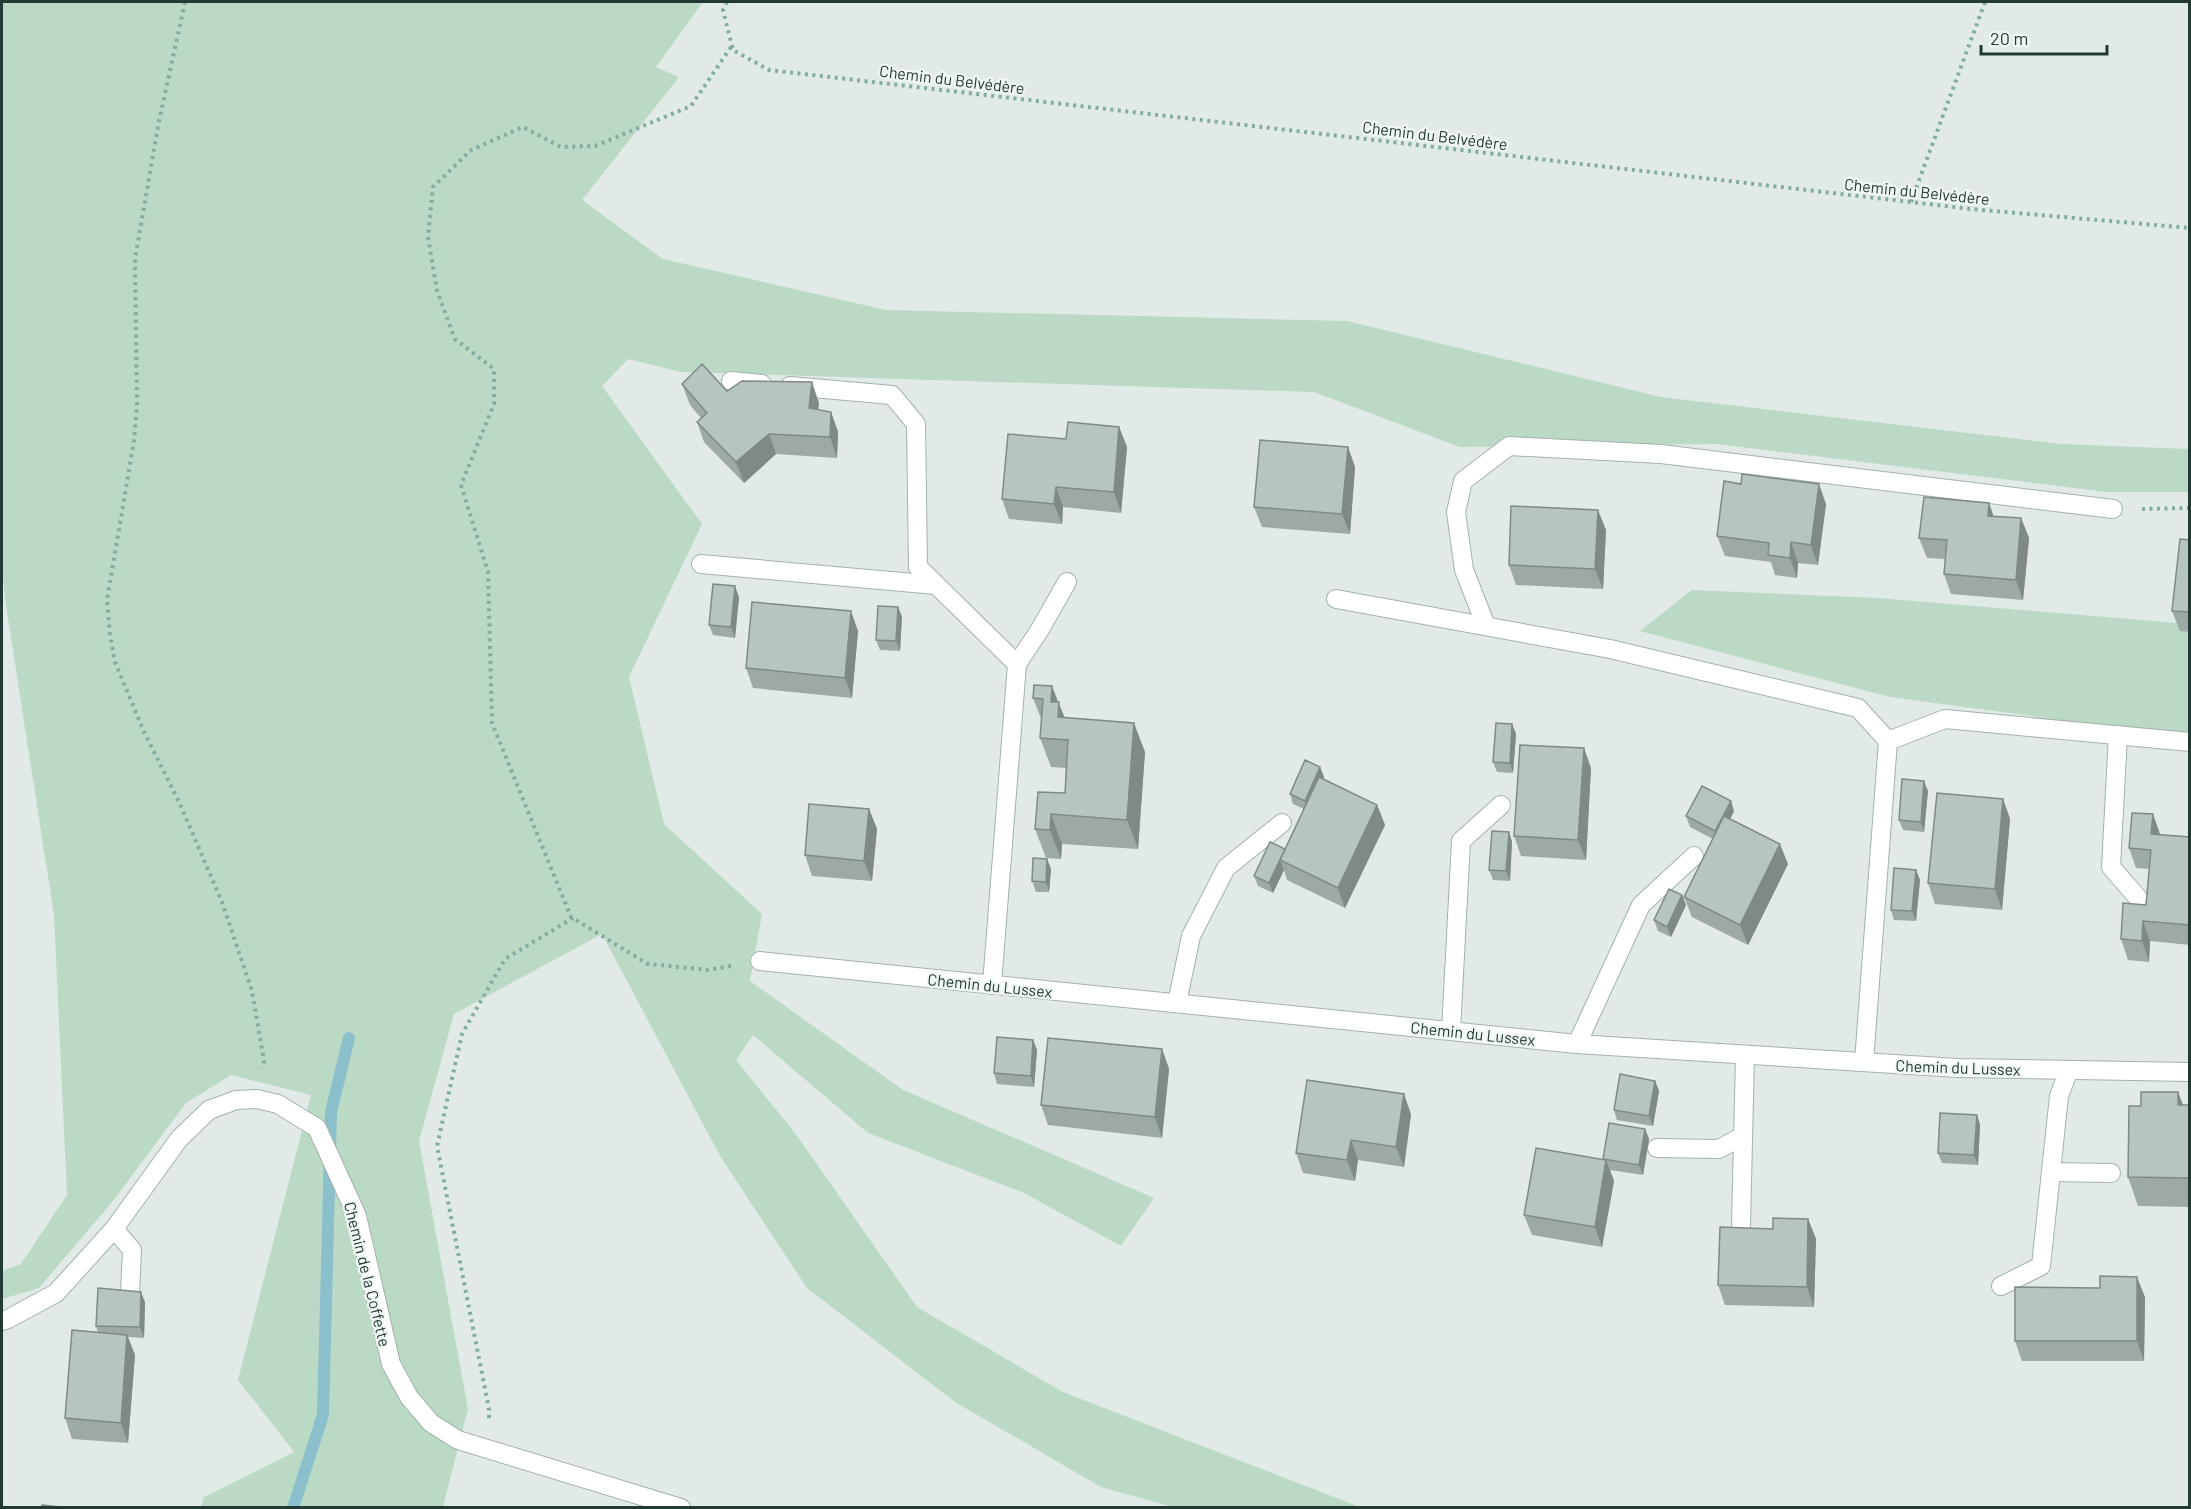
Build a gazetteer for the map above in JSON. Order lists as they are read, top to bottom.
{
  "streets": {
    "street": ["Chemin du Lussex", "Chemin de la Coffette"],
    "path": ["Chemin du Belvédère"]
  },
  "scale_bar": "20 m"
}
